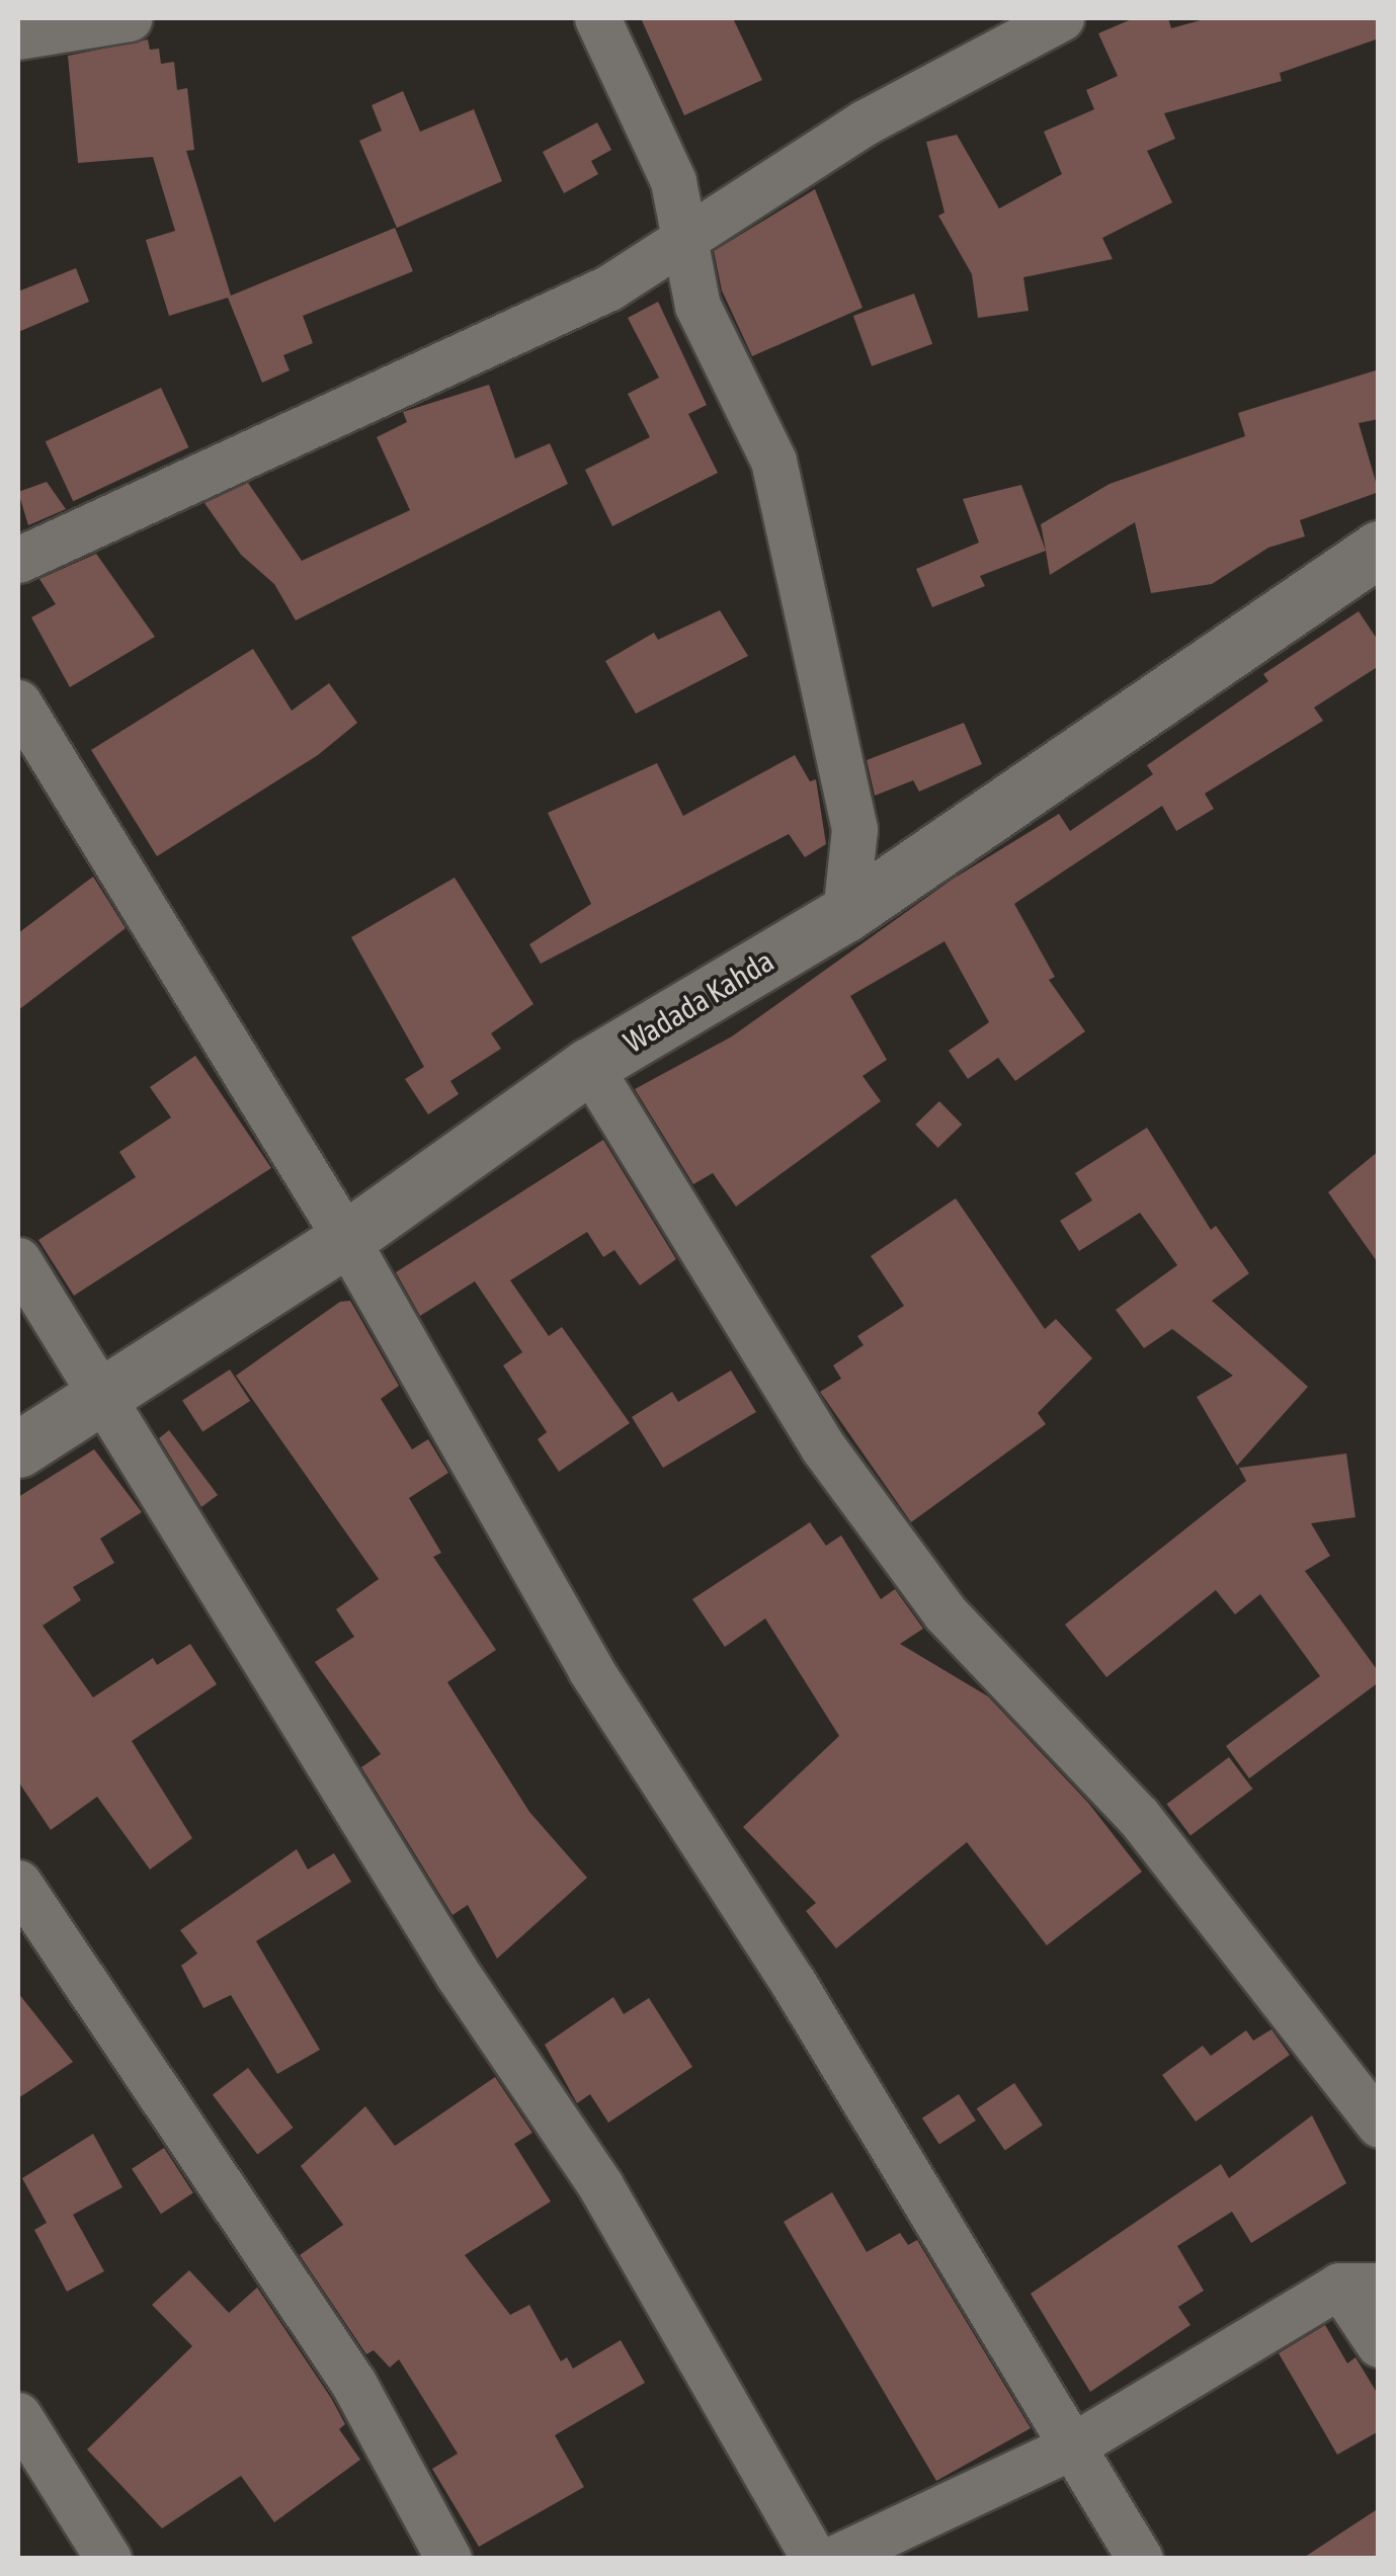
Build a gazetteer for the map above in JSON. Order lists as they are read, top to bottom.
{
  "streets": {
    "main road": ["Wadada Kahda"]
  }
}
